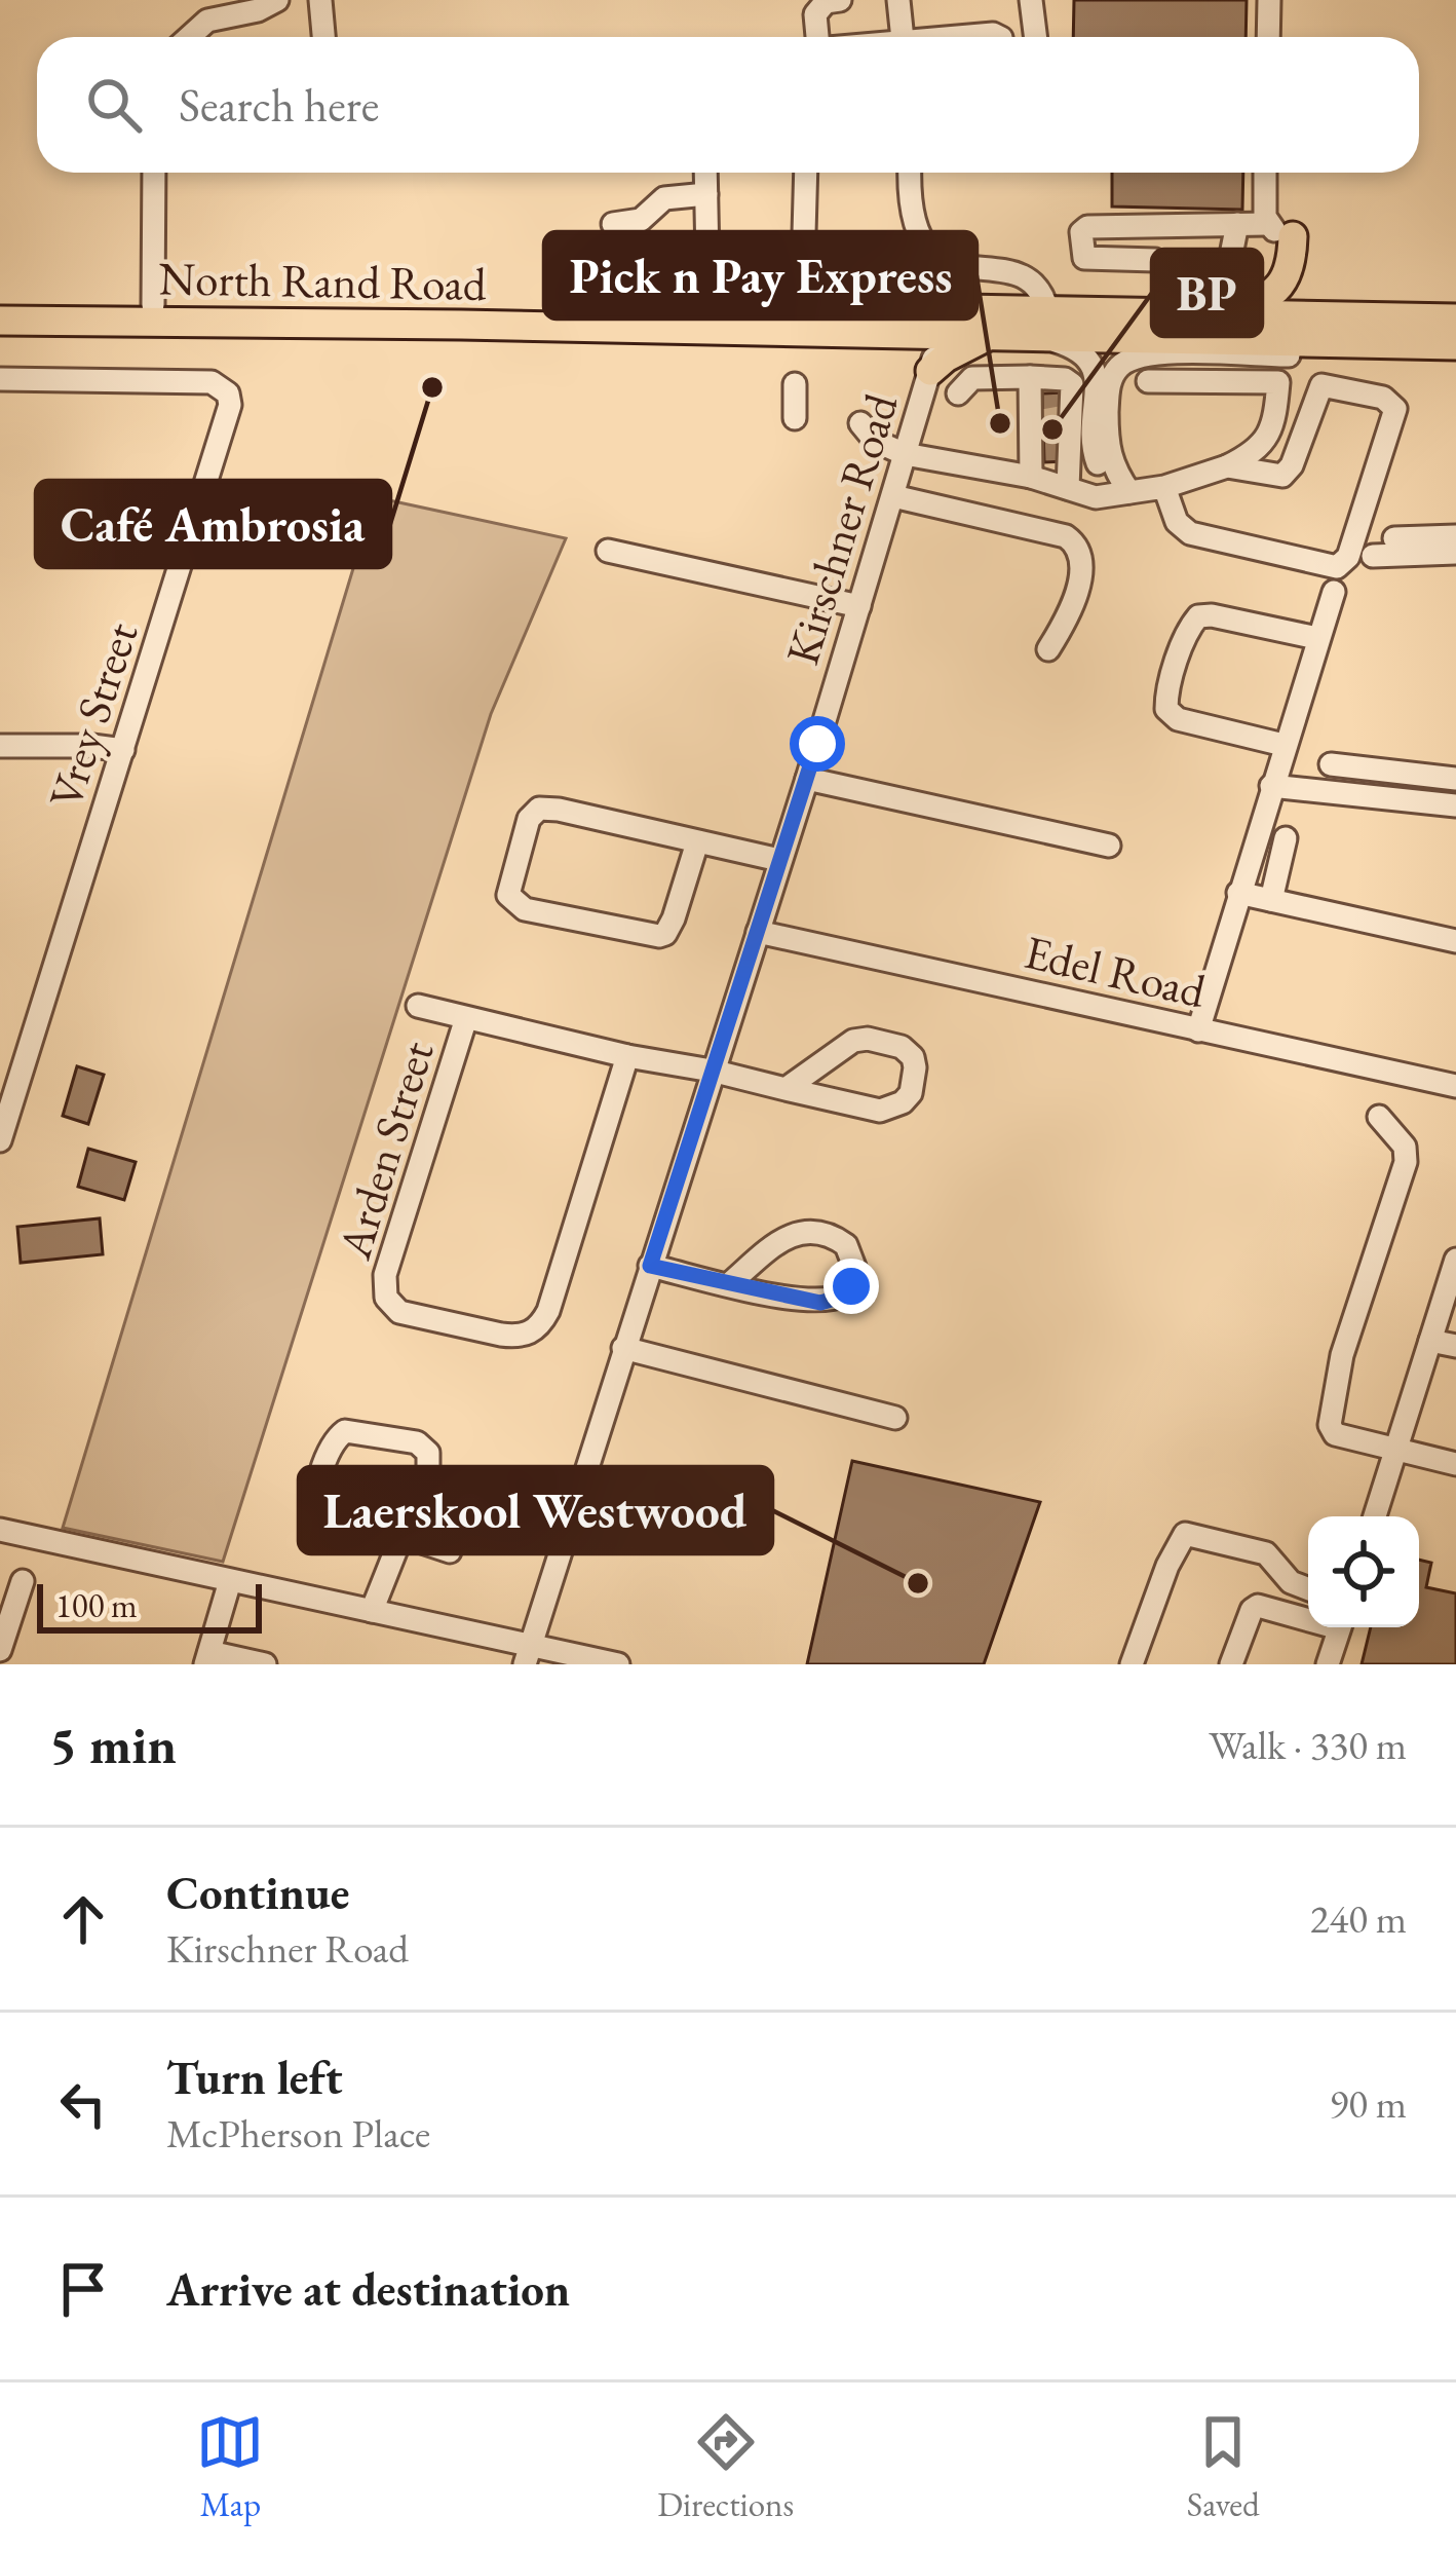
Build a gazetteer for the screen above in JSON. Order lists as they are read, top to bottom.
{
  "streets": {
    "main road": ["North Rand Road"],
    "street": [
      "Kirschner Road",
      "Vrey Street",
      "Edel Road",
      "Arden Street"
    ]
  },
  "crossings": [
    ["North Rand Road", "Kirschner Road"],
    ["Kirschner Road", "Edel Road"],
    ["Kirschner Road", "Arden Street"]
  ],
  "places": [
    "Café Ambrosia",
    "Pick n Pay Express",
    "BP",
    "Laerskool Westwood"
  ],
  "scale_bar": "100 m",
  "page": {
    "search": "Search here",
    "scale": "100 m",
    "heading": ["5 min", "Walk · 330 m"],
    "list": [
      ["Continue", "Kirschner Road", "240 m"],
      ["Turn left", "McPherson Place", "90 m"],
      "Arrive at destination"
    ],
    "nav": ["Map", "Directions", "Saved"]
  }
}
